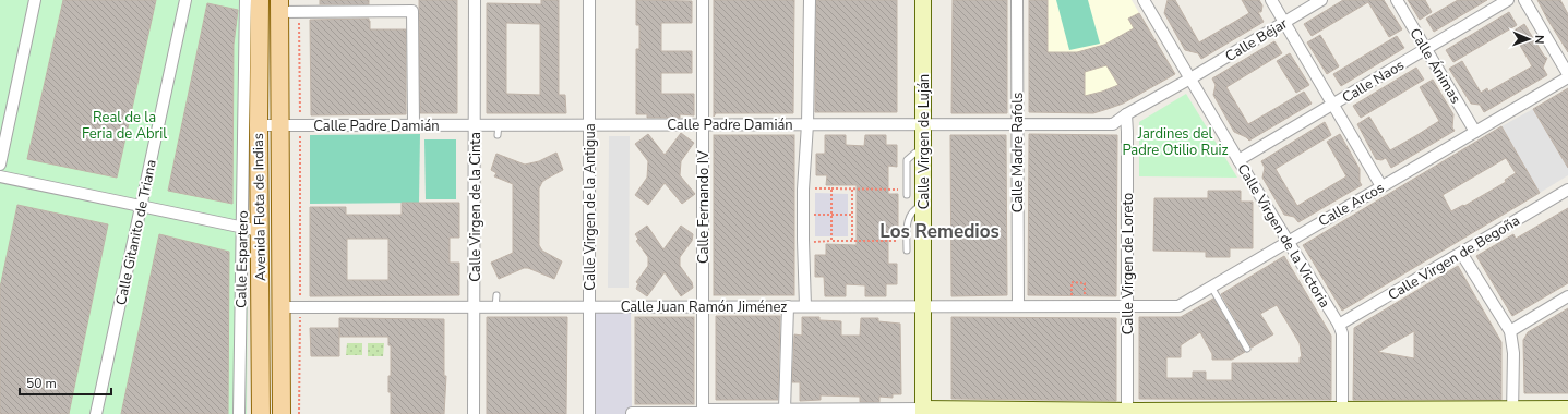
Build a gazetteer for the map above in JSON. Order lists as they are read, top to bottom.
{
  "streets": {
    "main road": ["Avenida Flota de Indias"],
    "street": [
      "Calle Béjar",
      "Calle Ánimas",
      "Calle Naos",
      "Calle Padre Damián",
      "Calle Virgen de Luján",
      "Calle Madre Rafols",
      "Calle Arcos",
      "Calle Virgen de la Cinta",
      "Calle Virgen de la Antigua",
      "Calle Fernando IV",
      "Calle Gitanito de Triana",
      "Calle Virgen de la Victoria",
      "Calle Virgen de Begoña",
      "Calle Espartero",
      "Calle Virgen de Loreto",
      "Calle Juan Ramón Jiménez"
    ]
  },
  "crossings": [
    ["Calle Béjar", "Calle Padre Damián"],
    ["Calle Béjar", "Calle Virgen de la Victoria"],
    ["Calle Ánimas", "Calle Naos"],
    ["Calle Ánimas", "Calle Arcos"],
    ["Calle Naos", "Calle Virgen de la Victoria"],
    ["Calle Padre Damián", "Calle Virgen de Luján"],
    ["Calle Padre Damián", "Calle Madre Rafols"],
    ["Calle Padre Damián", "Avenida Flota de Indias"],
    ["Calle Padre Damián", "Calle Virgen de la Cinta"],
    ["Calle Padre Damián", "Calle Virgen de la Antigua"],
    ["Calle Padre Damián", "Calle Fernando IV"],
    ["Calle Padre Damián", "Calle Virgen de la Victoria"],
    ["Calle Padre Damián", "Calle Virgen de Loreto"],
    ["Calle Virgen de Luján", "Calle Juan Ramón Jiménez"],
    ["Calle Madre Rafols", "Calle Juan Ramón Jiménez"],
    ["Calle Arcos", "Calle Virgen de la Victoria"],
    ["Calle Arcos", "Calle Virgen de Loreto"],
    ["Calle Arcos", "Calle Juan Ramón Jiménez"],
    ["Avenida Flota de Indias", "Calle Juan Ramón Jiménez"],
    ["Calle Virgen de la Cinta", "Calle Juan Ramón Jiménez"],
    ["Calle Virgen de la Antigua", "Calle Juan Ramón Jiménez"],
    ["Calle Fernando IV", "Calle Juan Ramón Jiménez"],
    ["Calle Virgen de la Victoria", "Calle Virgen de Begoña"],
    ["Calle Virgen de Loreto", "Calle Juan Ramón Jiménez"]
  ],
  "districts": ["Los Remedios"],
  "parks": ["Real de la Feria de Abril", "Jardines del Padre Otilio Ruiz"],
  "scale_bar": "50 m",
  "north": "right"
}
